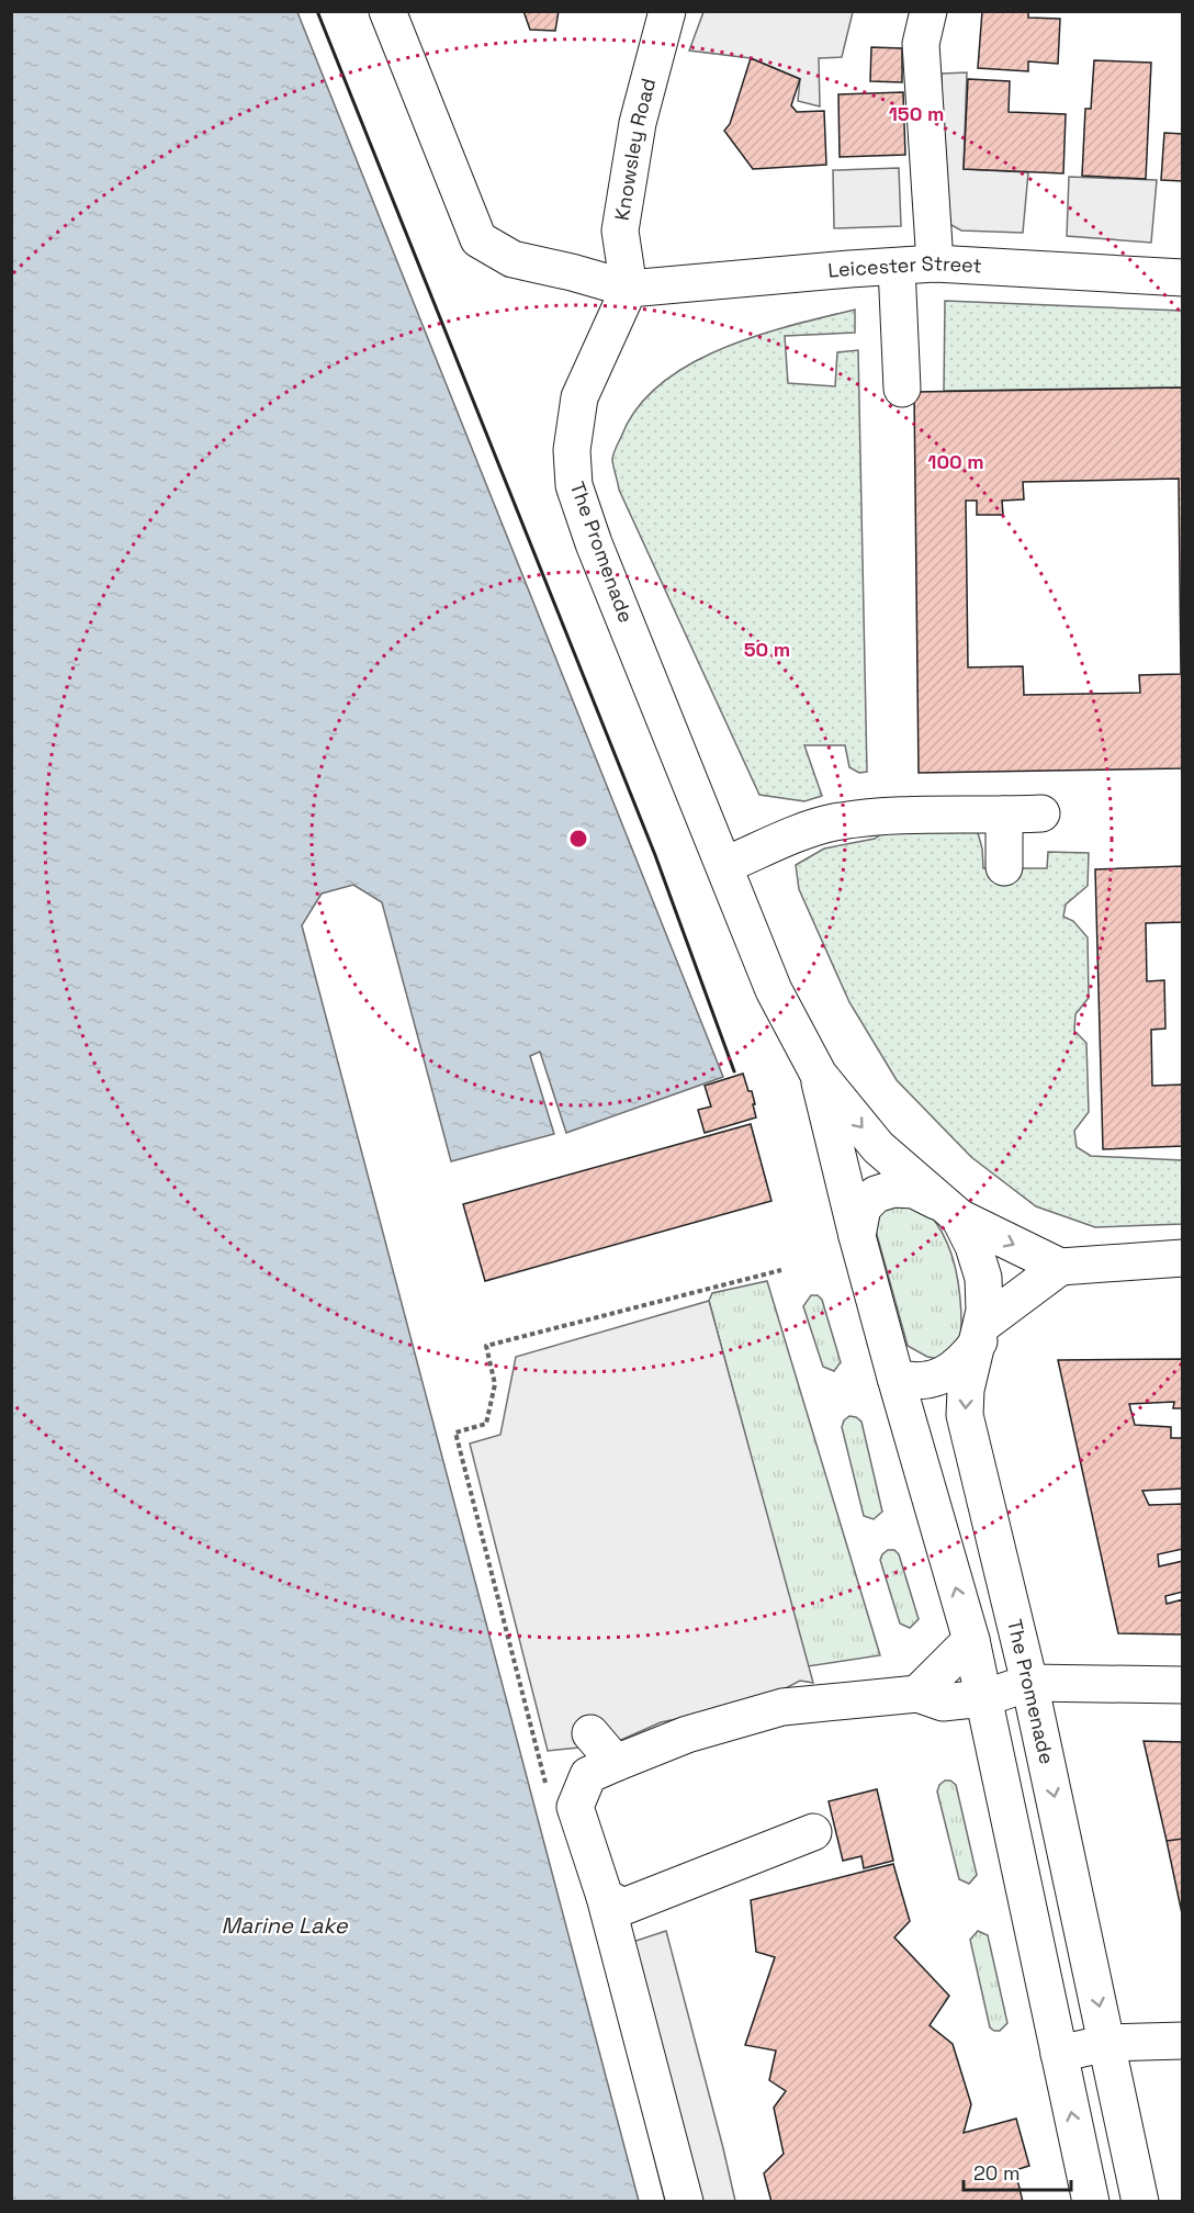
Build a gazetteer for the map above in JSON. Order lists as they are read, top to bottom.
{
  "streets": {
    "main road": ["Knowsley Road", "Leicester Street", "The Promenade"]
  },
  "crossings": [
    ["Knowsley Road", "Leicester Street"],
    ["Knowsley Road", "The Promenade"],
    ["Leicester Street", "The Promenade"]
  ],
  "water": ["Marine Lake"],
  "scale_bar": "20 m",
  "rings": ["150 m", "100 m", "50 m"]
}
